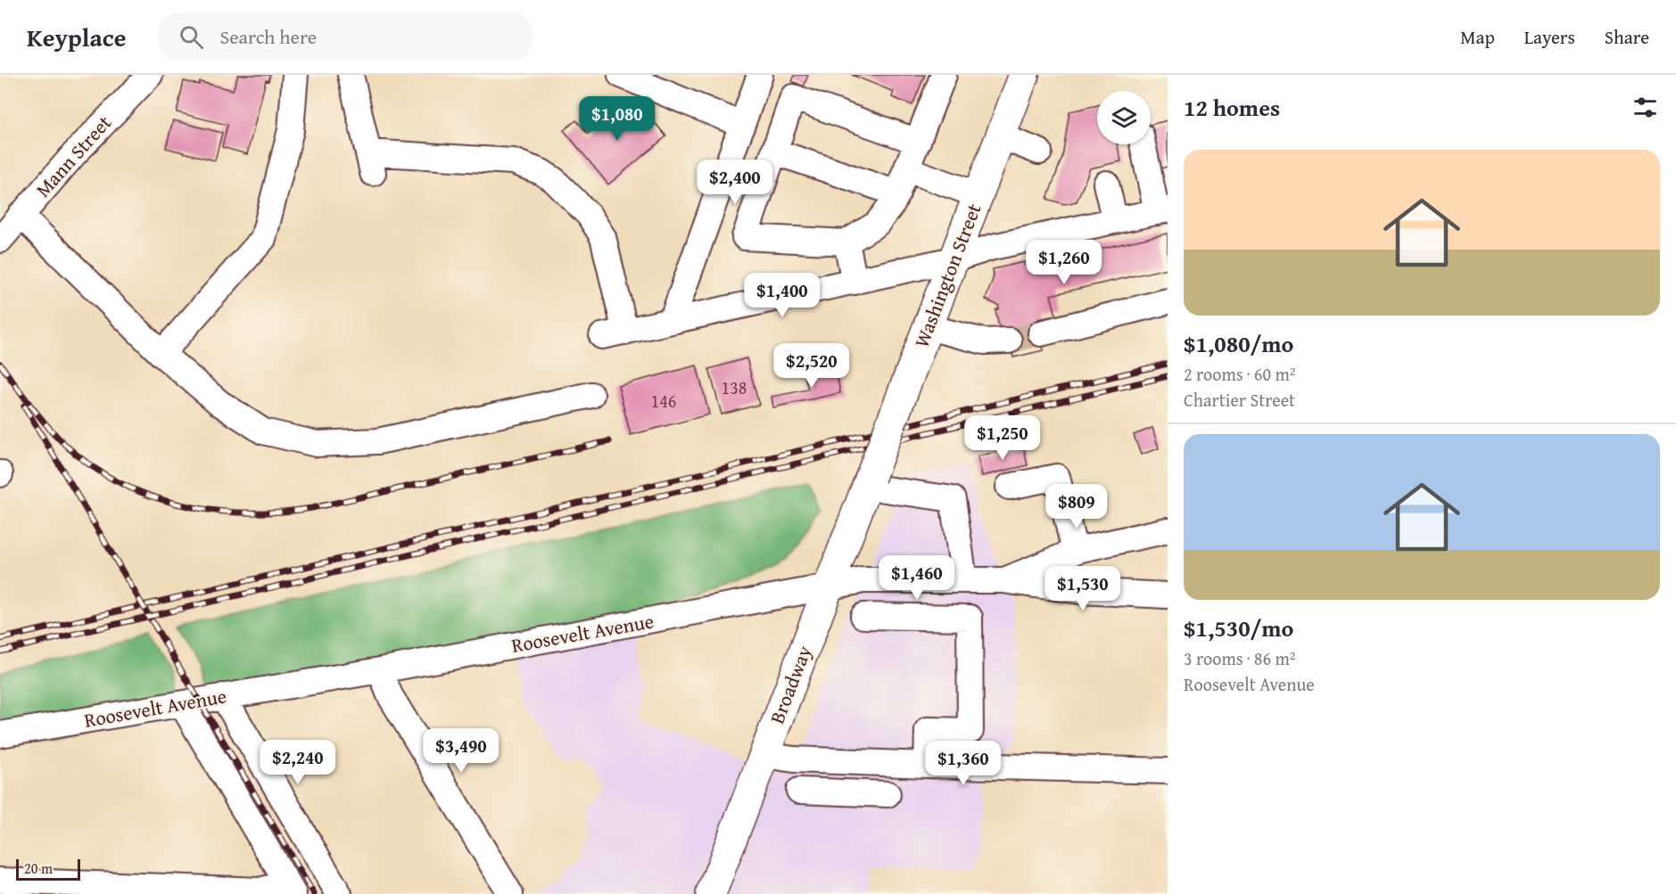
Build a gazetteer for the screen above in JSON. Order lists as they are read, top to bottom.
{
  "streets": {
    "main road": ["Washington Street", "Broadway"],
    "street": ["Mann Street", "Roosevelt Avenue"]
  },
  "crossings": [
    ["Washington Street", "Broadway"],
    ["Roosevelt Avenue", "Broadway"]
  ],
  "house_numbers": ["138", "146"],
  "scale_bar": "20 m",
  "page": {
    "header": "Keyplace",
    "search": "Search here",
    "nav": ["Map", "Layers", "Share"],
    "heading": "12 homes",
    "price": [
      "$1,080",
      "$2,400",
      "$1,260",
      "$1,400",
      "$2,520",
      "$1,250",
      "$809",
      "$1,460",
      "$1,530",
      "$3,490",
      "$2,240",
      "$1,360"
    ],
    "list": [
      {
        "name": "$1,080/mo",
        "note": "2 rooms · 60 m² · Chartier Street"
      },
      {
        "name": "$1,530/mo",
        "note": "3 rooms · 86 m² · Roosevelt Avenue"
      }
    ],
    "scale": "20 m"
  }
}
